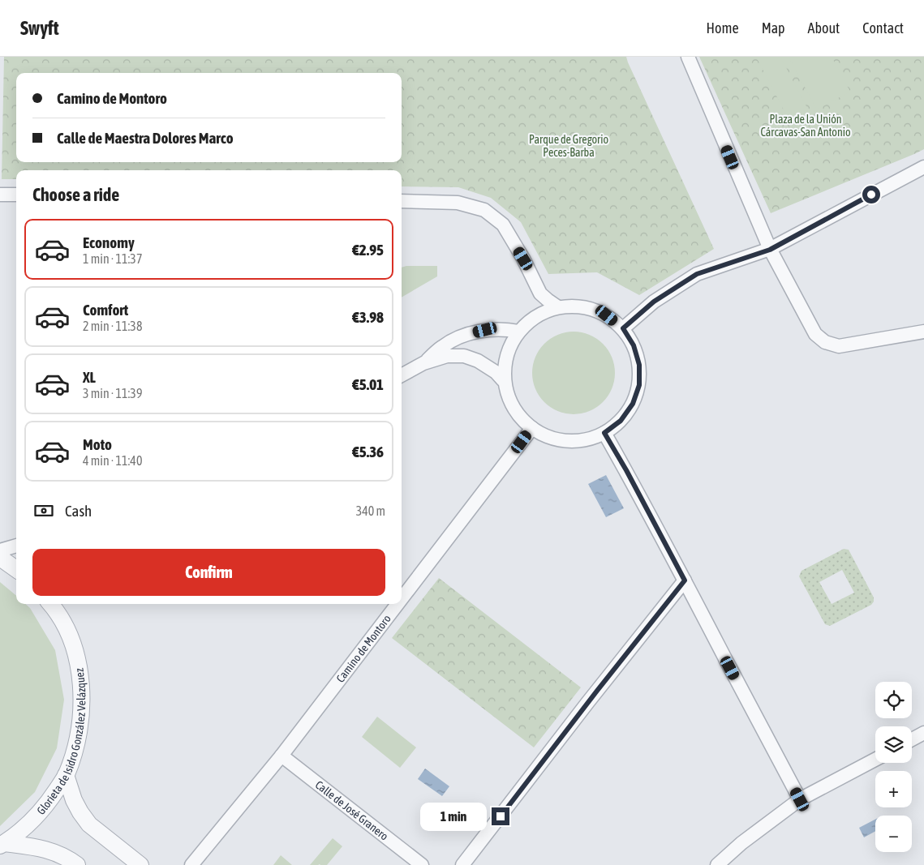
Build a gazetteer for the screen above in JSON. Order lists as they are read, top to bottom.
{
  "streets": {
    "street": ["Camino de Montoro", "Glorieta de Isidro González Velázquez", "Calle de José Granero"]
  },
  "crossings": [
    ["Camino de Montoro", "Calle de José Granero"]
  ],
  "parks": ["Plaza de la Unión Cárcavas-San Antonio", "Parque de Gregorio Peces-Barba"],
  "page": {
    "header": "Swyft",
    "nav": [
      "Home",
      "Map",
      "About",
      "Contact"
    ],
    "banner": ["Camino de Montoro", "Calle de Maestra Dolores Marco"],
    "heading": "Choose a ride",
    "list": [
      {
        "name": "Economy",
        "note": "1 min · 11:37",
        "value": "€2.95"
      },
      {
        "name": "Comfort",
        "note": "2 min · 11:38",
        "value": "€3.98"
      },
      {
        "name": "XL",
        "note": "3 min · 11:39",
        "value": "€5.01"
      },
      {
        "name": "Moto",
        "note": "4 min · 11:40",
        "value": "€5.36"
      }
    ],
    "pay": ["Cash", "340 m"],
    "buttons": "Confirm",
    "map_buttons": ["+", "−"],
    "bubble": "1 min"
  }
}
